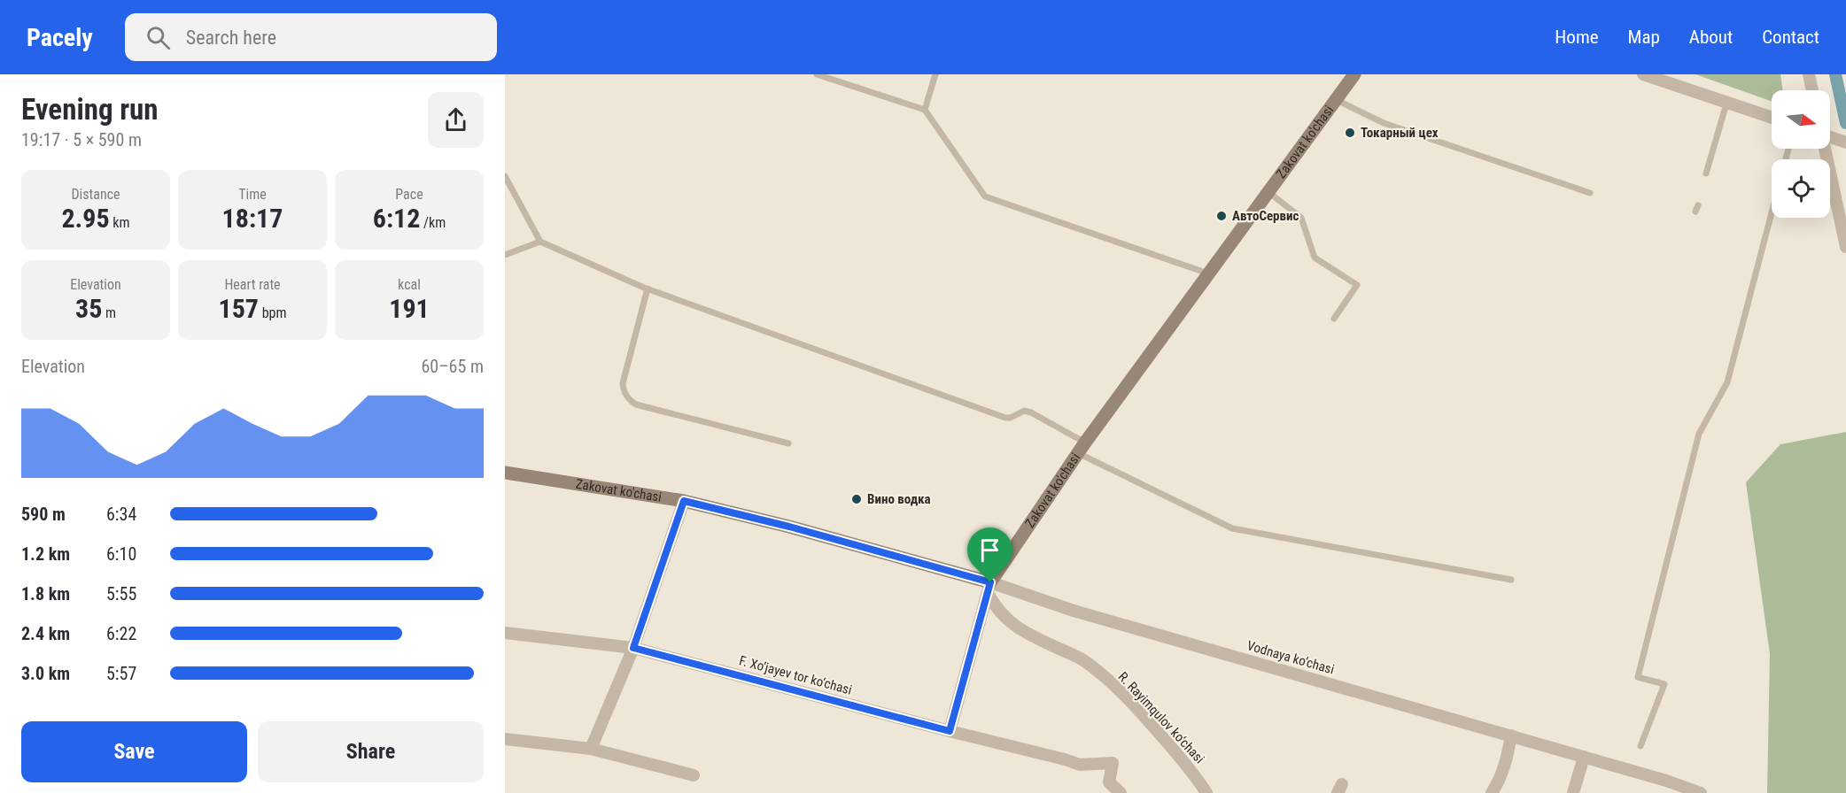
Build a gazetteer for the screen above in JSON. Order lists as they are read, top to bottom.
{
  "streets": {
    "main road": ["Zakovat ko'chasi"],
    "street": ["Vodnaya ko‘chasi", "F. Xo‘jayev tor ko‘chasi", "R. Rayimqulov ko‘chasi"]
  },
  "crossings": [
    ["Zakovat ko'chasi", "Vodnaya ko‘chasi"],
    ["Zakovat ko'chasi", "R. Rayimqulov ko‘chasi"],
    ["Vodnaya ko‘chasi", "R. Rayimqulov ko‘chasi"]
  ],
  "places": ["Токарный цех", "АвтоСервис", "Вино водка"],
  "north": "right",
  "page": {
    "header": "Pacely",
    "search": "Search here",
    "nav": [
      "Home",
      "Map",
      "About",
      "Contact"
    ],
    "heading": ["Evening run", "19:17 · 5 × 590 m"],
    "stats": [
      ["Distance", "2.95 km"],
      ["Time", "18:17"],
      ["Pace", "6:12 /km"],
      ["Elevation", "35 m"],
      ["Heart rate", "157 bpm"],
      ["kcal", "191"]
    ],
    "chart": ["Elevation", "60–65 m"],
    "list": [
      {
        "name": "590 m",
        "note": "6:34"
      },
      {
        "name": "1.2 km",
        "note": "6:10"
      },
      {
        "name": "1.8 km",
        "note": "5:55"
      },
      {
        "name": "2.4 km",
        "note": "6:22"
      },
      {
        "name": "3.0 km",
        "note": "5:57"
      }
    ],
    "buttons": ["Save", "Share"]
  }
}
